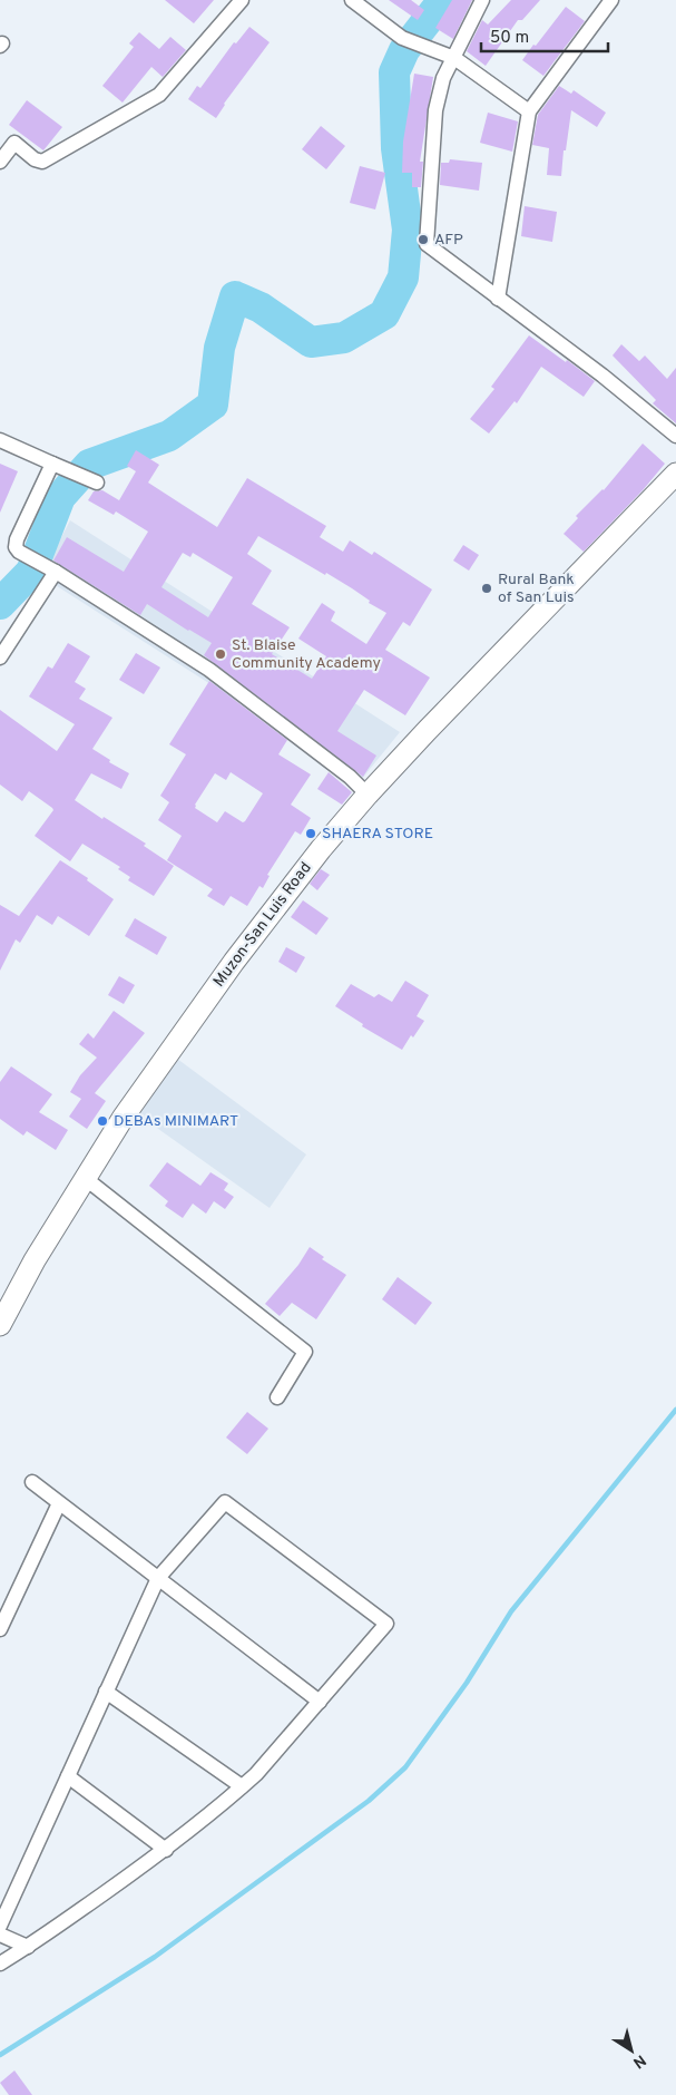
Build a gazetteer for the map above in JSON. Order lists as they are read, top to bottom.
{
  "streets": {
    "main road": ["Muzon-San Luis Road"]
  },
  "places": [
    "AFP",
    "Rural Bank of San Luis",
    "St. Blaise Community Academy",
    "SHAERA STORE",
    "DEBAs MINIMART"
  ],
  "scale_bar": "50 m",
  "north": "bottom right"
}
